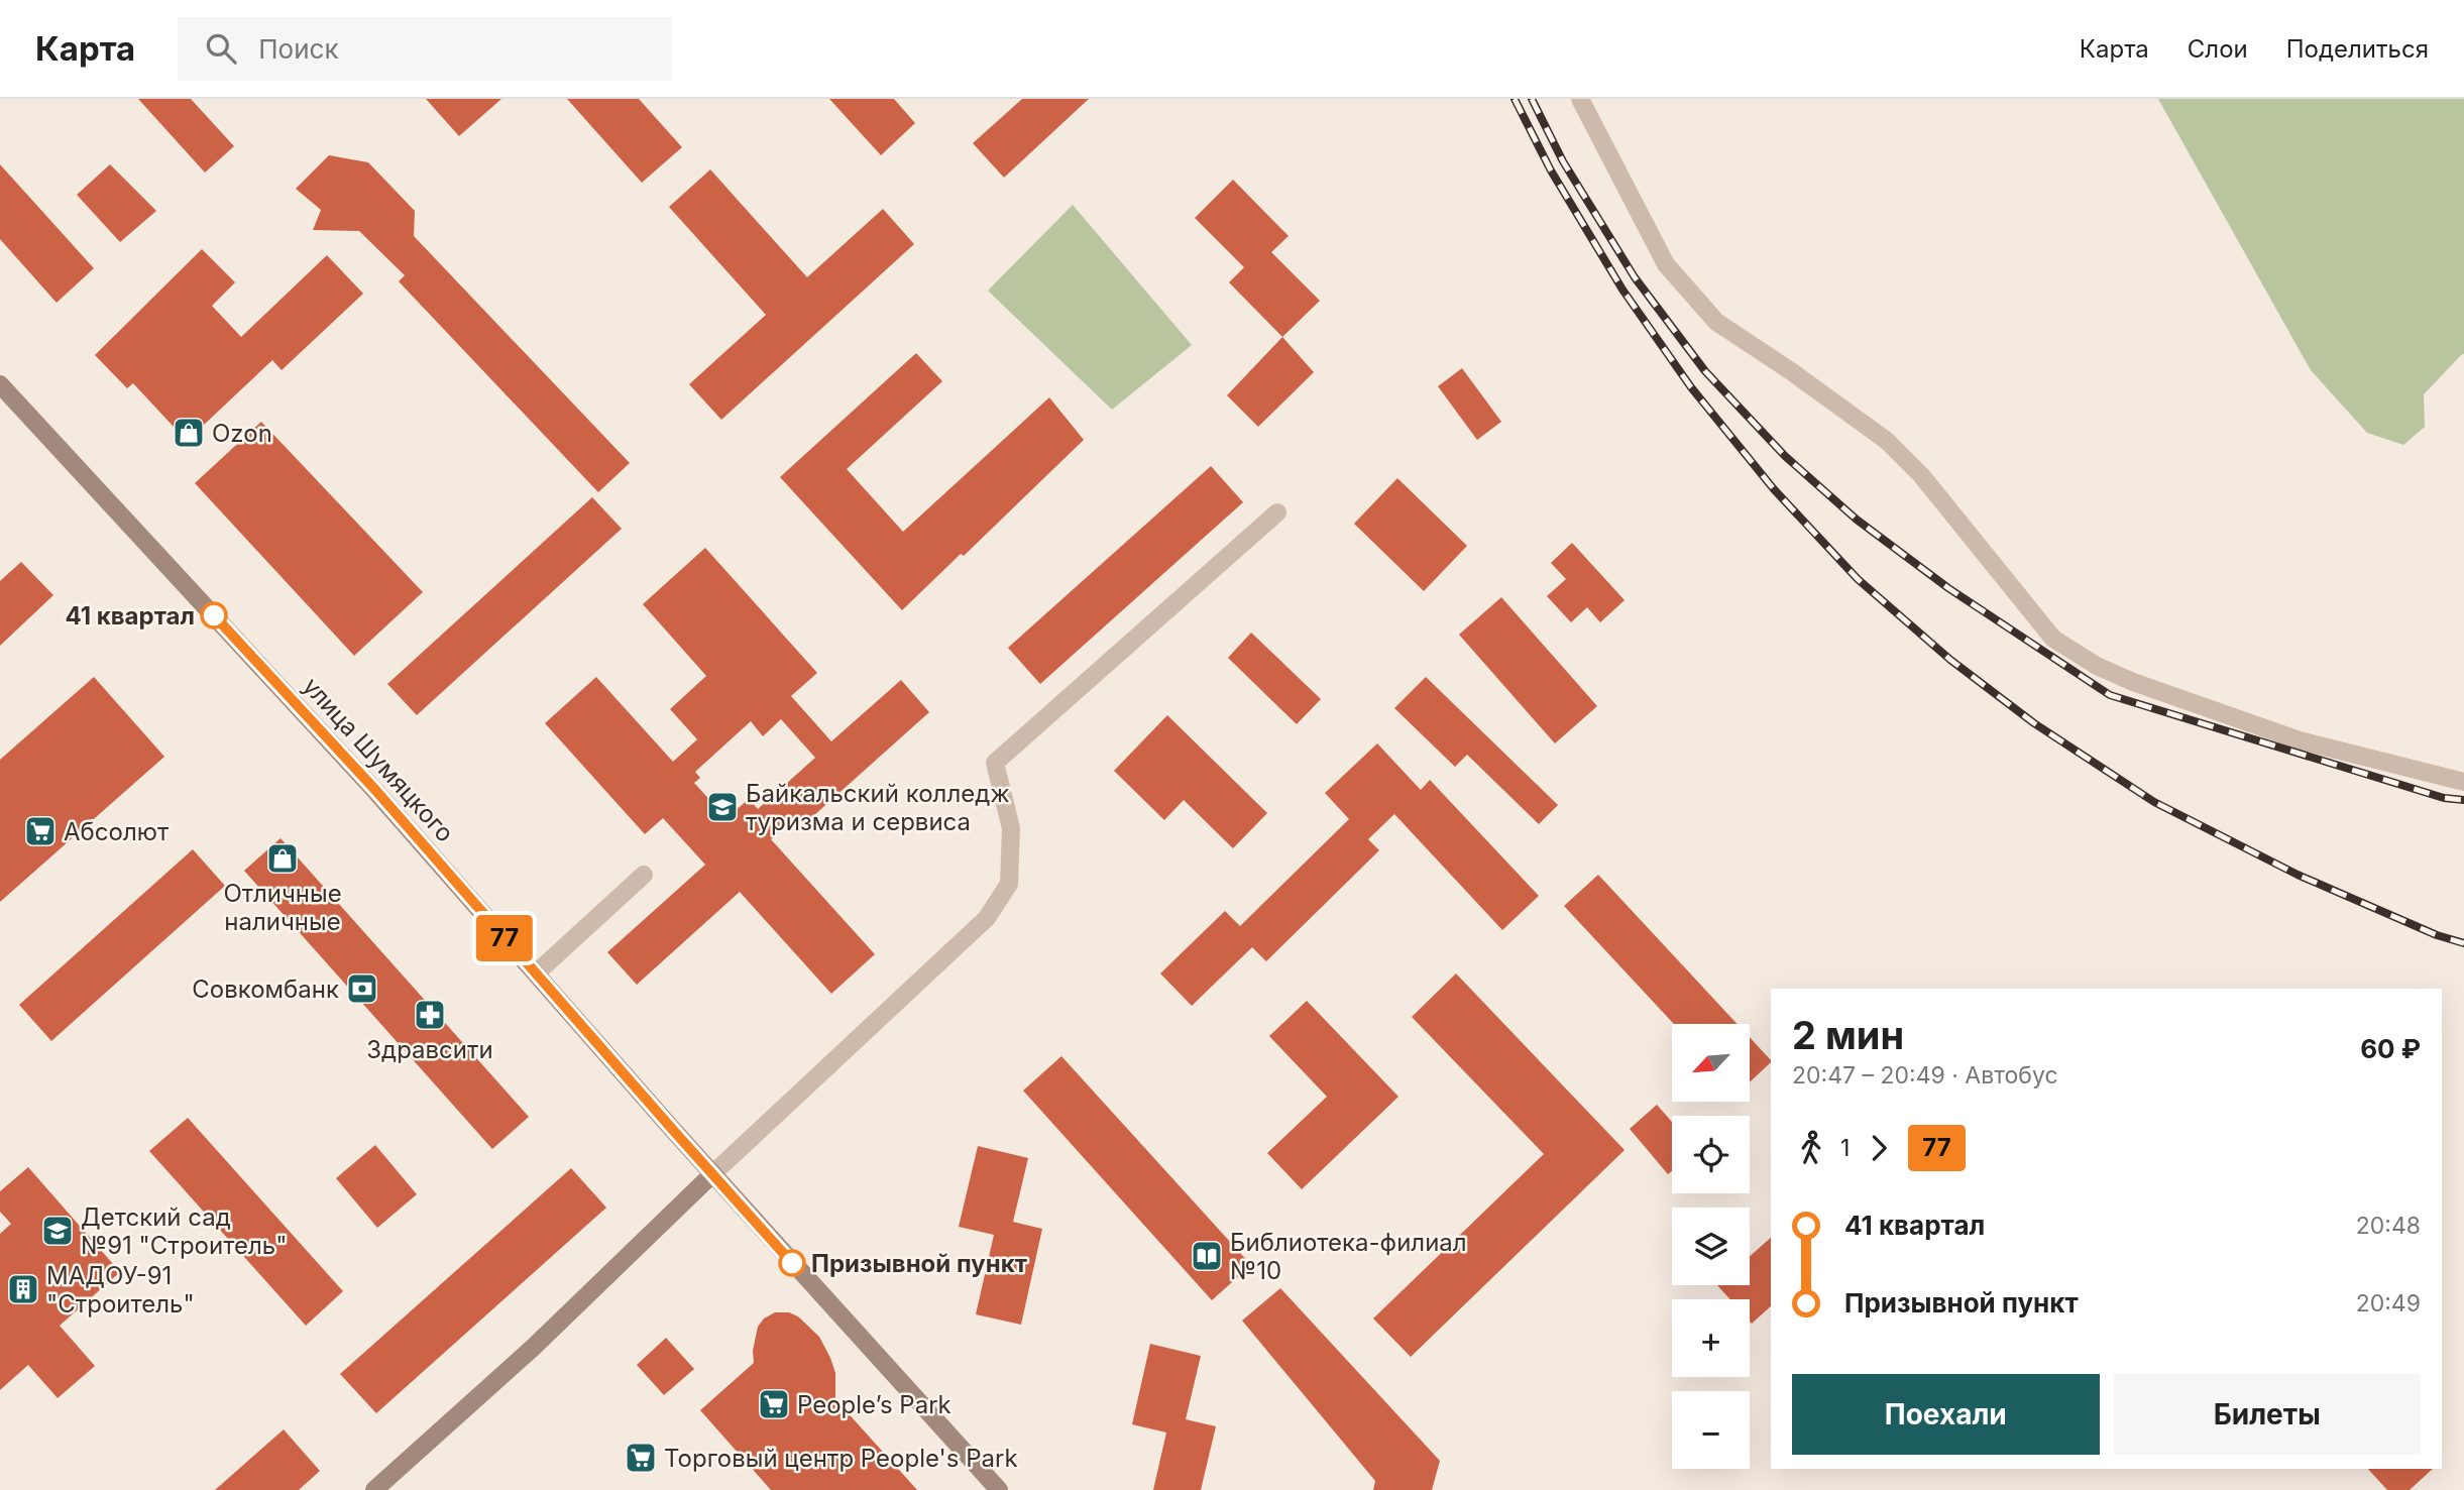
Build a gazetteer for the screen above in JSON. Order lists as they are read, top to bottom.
{
  "streets": {
    "main road": ["улица Шумяцкого"]
  },
  "places": {
    "shop": ["Ozon", "Отличные наличные"],
    "other": ["41 квартал", "Призывной пункт"],
    "school or university": ["Байкальский колледж туризма и сервиса", "Детский сад №91 \"Строитель\""],
    "supermarket": ["Абсолют", "People’s Park", "Торговый центр People's Park"],
    "bank": ["Совкомбанк"],
    "pharmacy": ["Здравсити"],
    "library": ["Библиотека-филиал №10"],
    "building": ["МАДОУ-91 \"Строитель\""]
  },
  "lines": ["bus line 77"],
  "north": "bottom left",
  "page": {
    "header": "Карта",
    "search": "Поиск",
    "nav": ["Карта", "Слои", "Поделиться"],
    "on_map": "77",
    "heading": ["2 мин", "20:47 – 20:49 · Автобус", "60 ₽"],
    "map_buttons": ["+", "−"],
    "legs": ["1", "77"],
    "list": [
      {
        "name": "41 квартал",
        "value": "20:48"
      },
      {
        "name": "Призывной пункт",
        "value": "20:49"
      }
    ],
    "buttons": ["Поехали", "Билеты"]
  }
}
